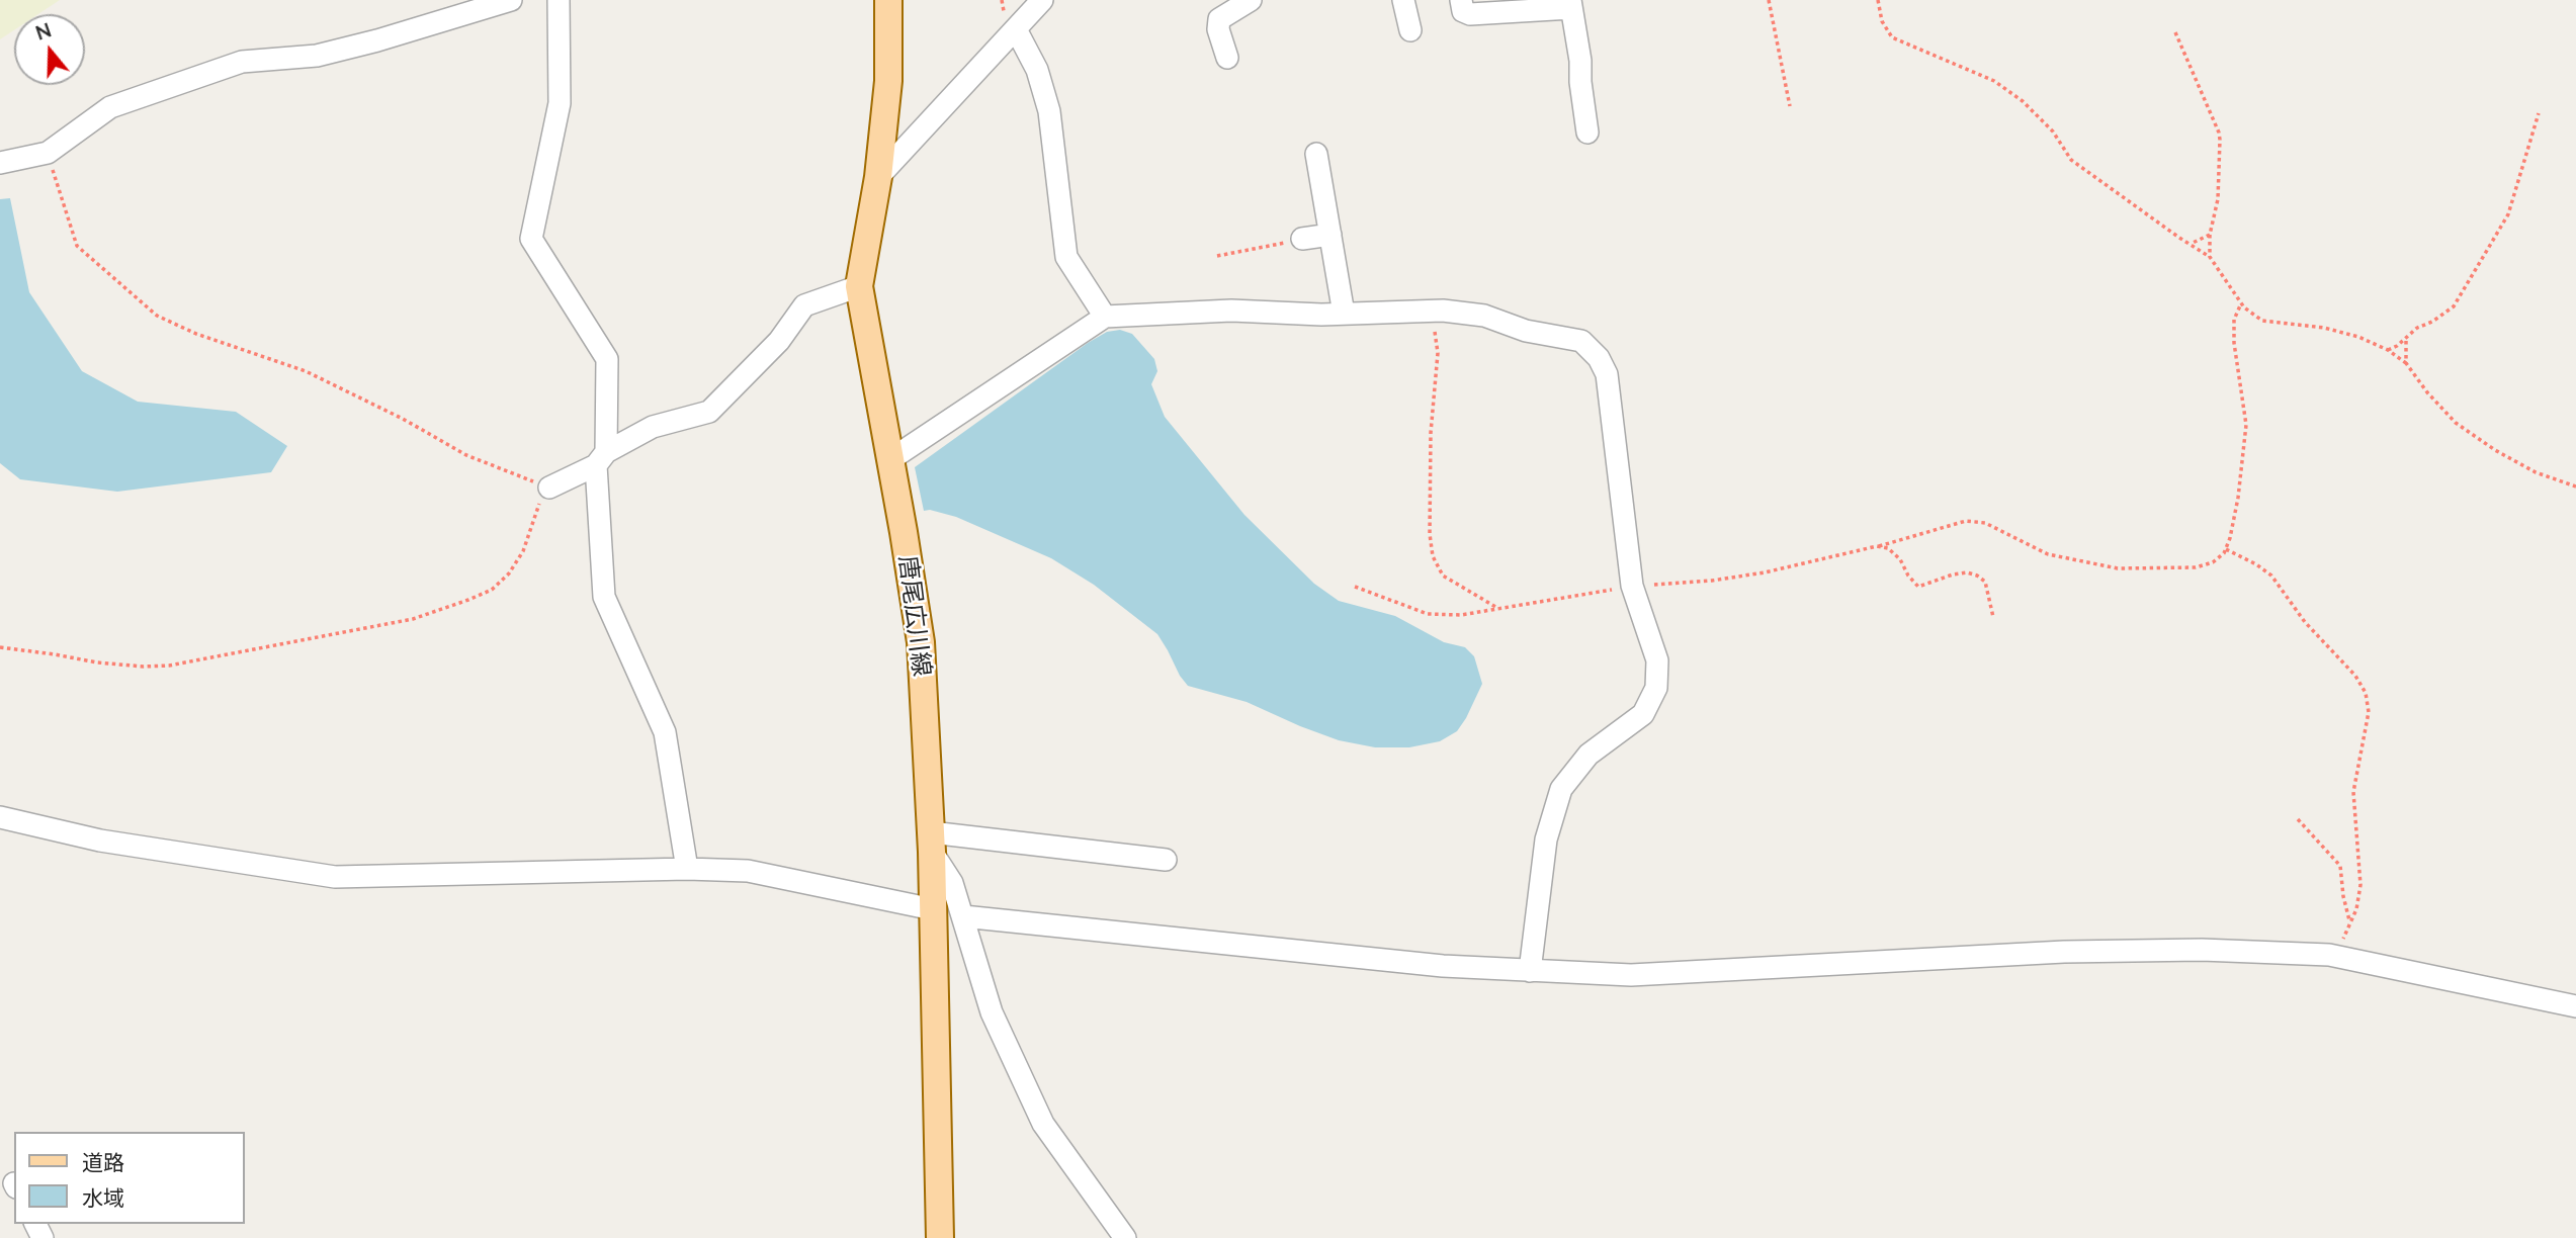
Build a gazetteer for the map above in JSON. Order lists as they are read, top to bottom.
{
  "streets": {
    "main road": ["唐尾広川線"]
  },
  "legend": ["道路", "水域"],
  "north": "top"
}
